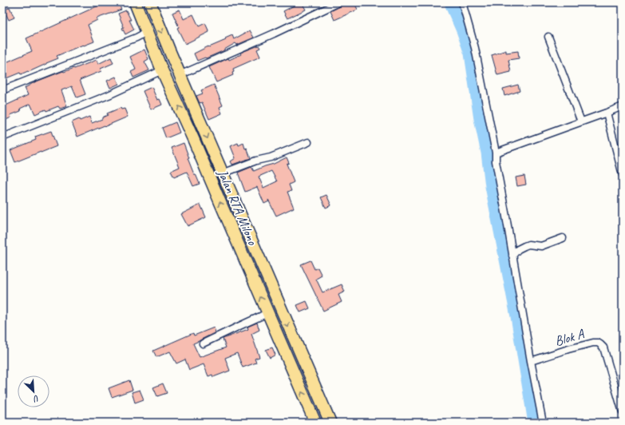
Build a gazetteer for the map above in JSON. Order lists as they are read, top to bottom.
{
  "streets": {
    "highway": ["Jalan RTA Milono"],
    "street": ["Blok A"]
  },
  "north": "bottom right"
}
